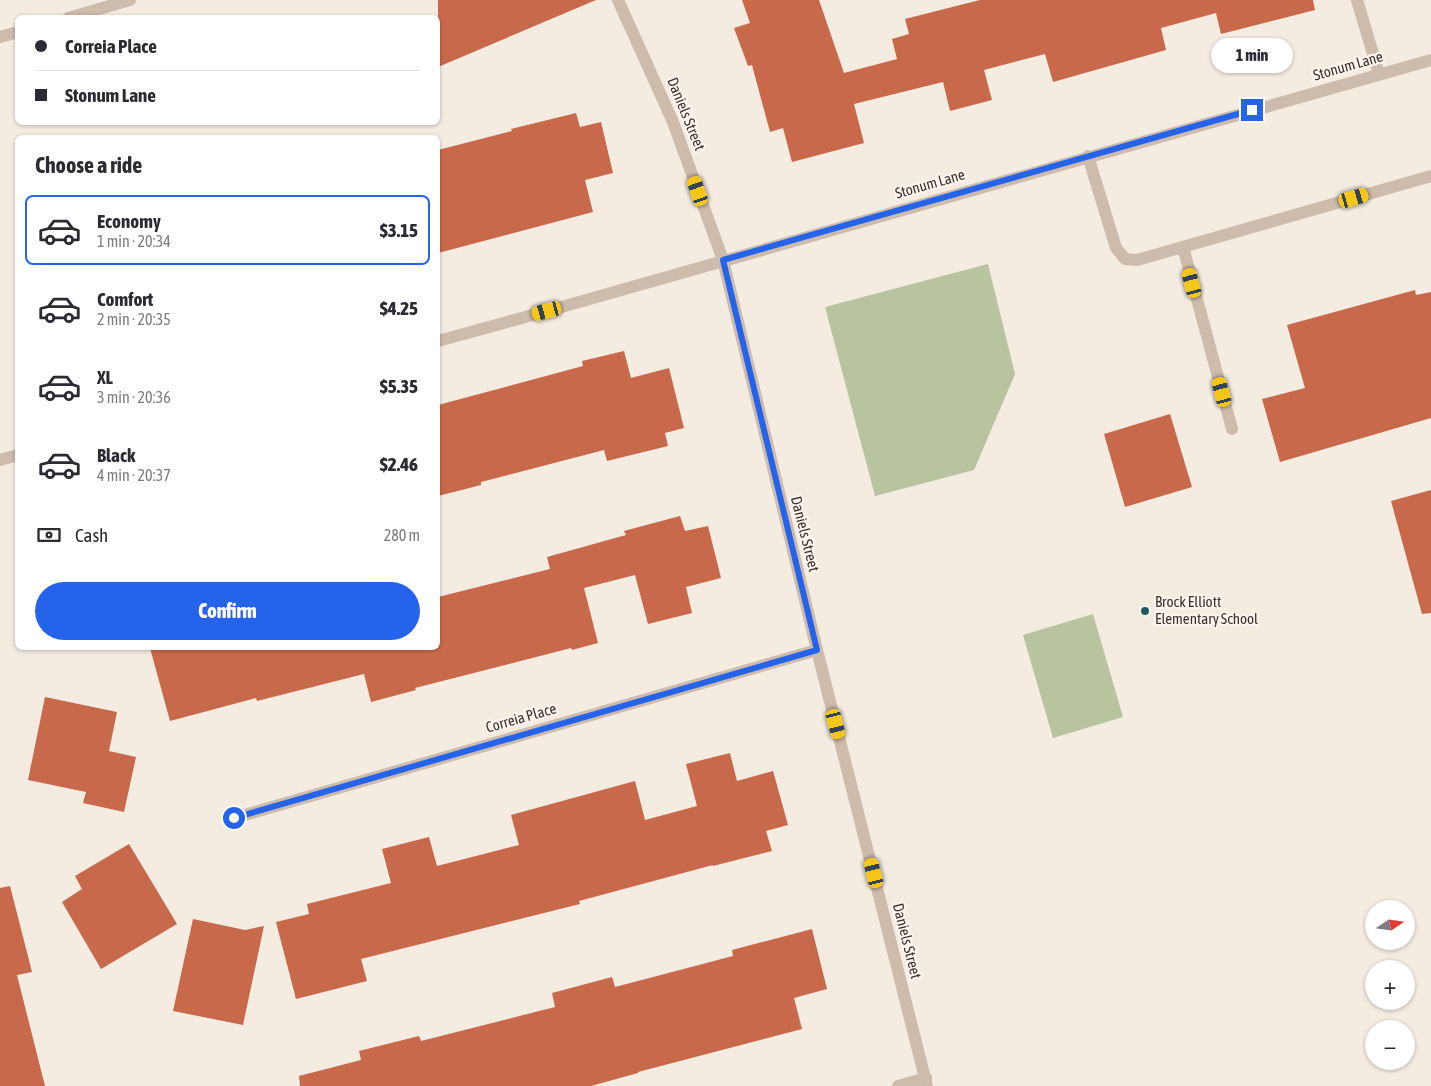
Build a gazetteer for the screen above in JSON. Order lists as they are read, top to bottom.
{
  "streets": {
    "street": ["Stonum Lane", "Daniels Street", "Correia Place"]
  },
  "crossings": [
    ["Stonum Lane", "Daniels Street"],
    ["Daniels Street", "Correia Place"]
  ],
  "places": ["Brock Elliott Elementary School"],
  "north": "right",
  "page": {
    "banner": ["Correia Place", "Stonum Lane"],
    "bubble": "1 min",
    "heading": "Choose a ride",
    "list": [
      {
        "name": "Economy",
        "note": "1 min · 20:34",
        "value": "$3.15"
      },
      {
        "name": "Comfort",
        "note": "2 min · 20:35",
        "value": "$4.25"
      },
      {
        "name": "XL",
        "note": "3 min · 20:36",
        "value": "$5.35"
      },
      {
        "name": "Black",
        "note": "4 min · 20:37",
        "value": "$2.46"
      }
    ],
    "pay": ["Cash", "280 m"],
    "buttons": "Confirm",
    "map_buttons": ["+", "−"]
  }
}
